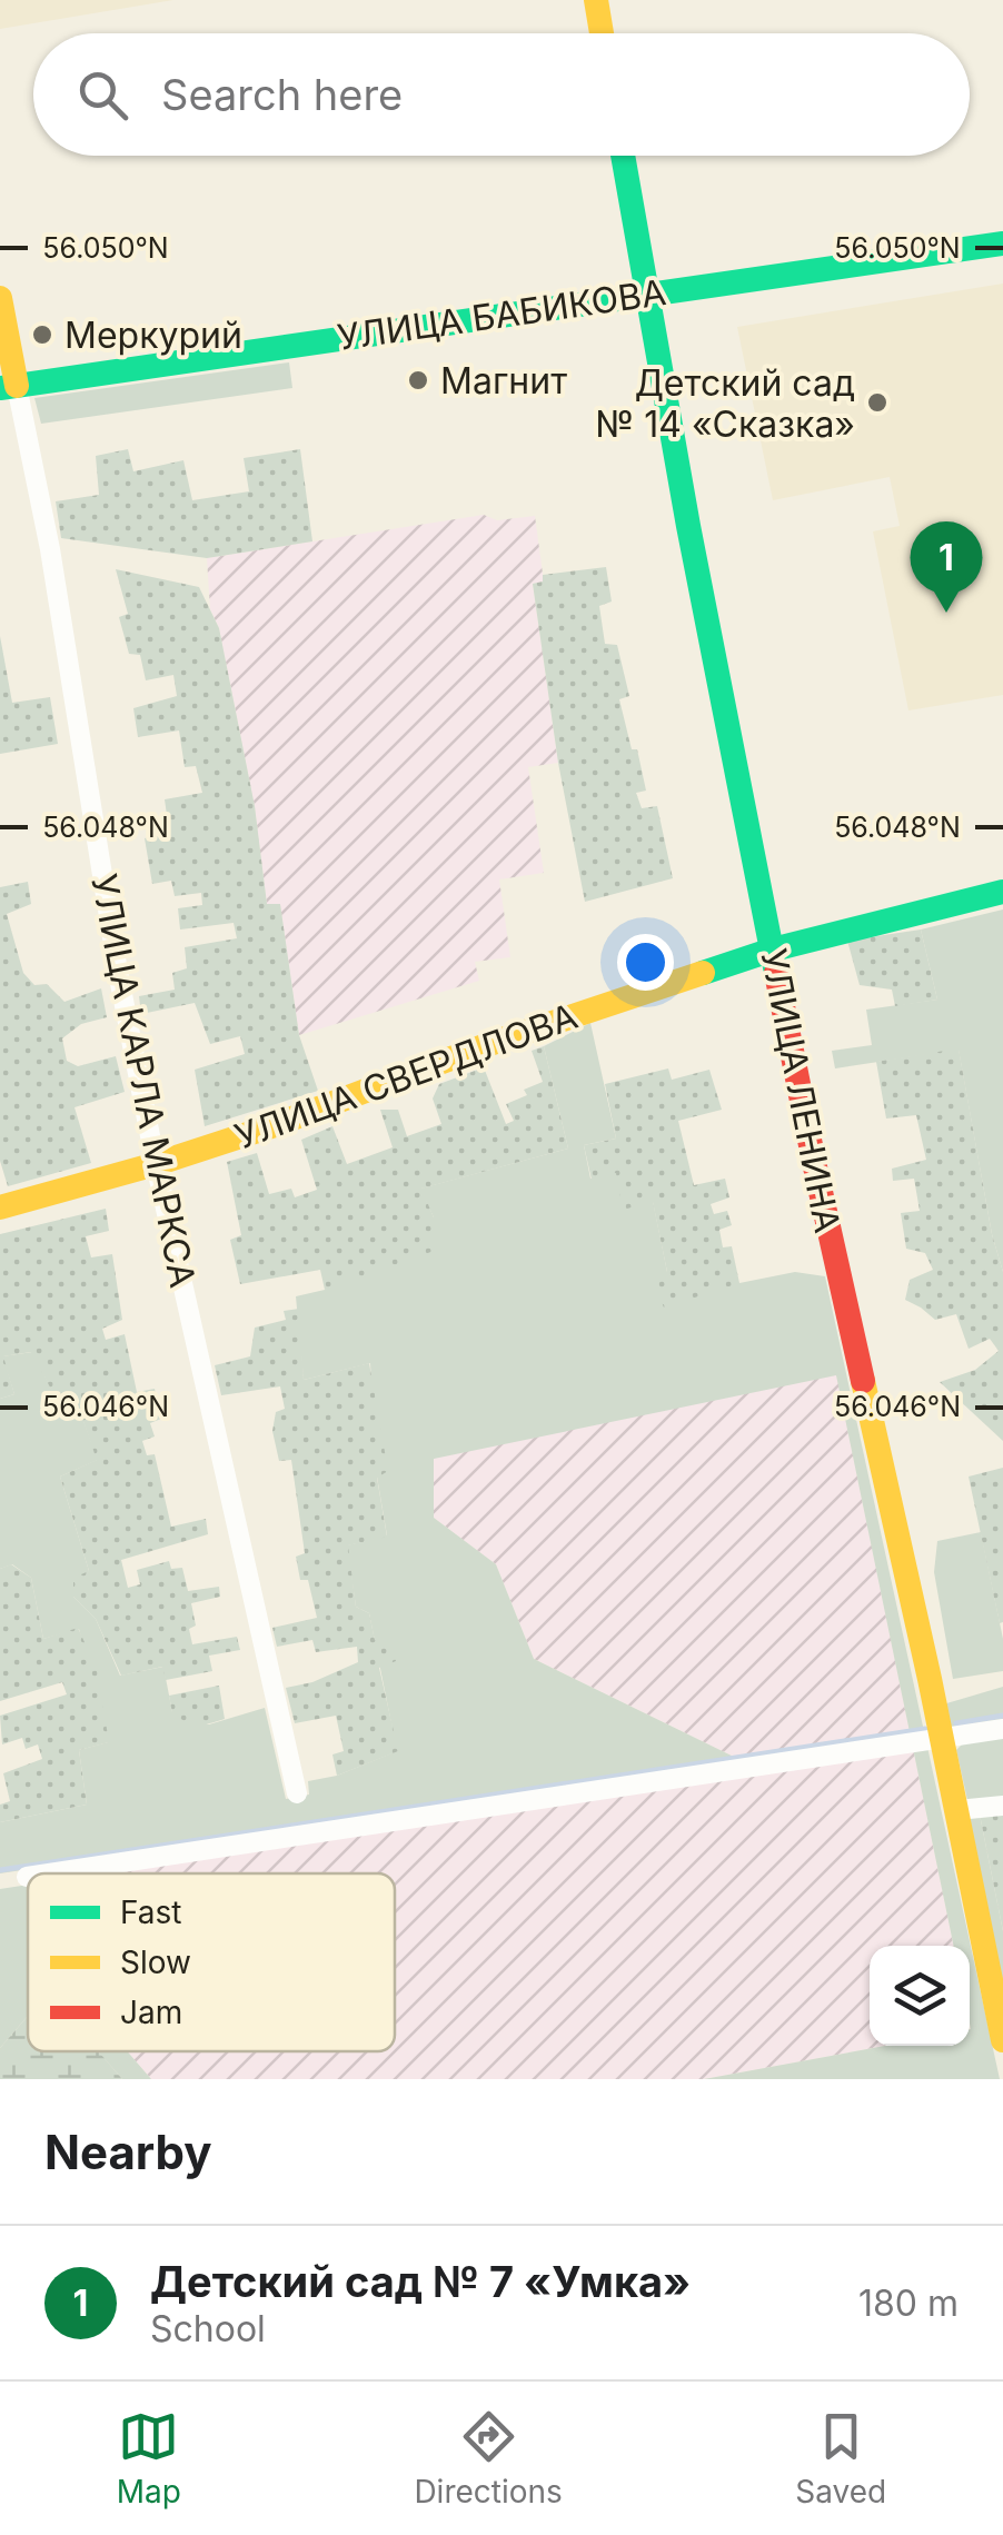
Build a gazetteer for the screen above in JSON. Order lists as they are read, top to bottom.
{
  "streets": {
    "street": [
      "УЛИЦА БАБИКОВА",
      "УЛИЦА СВЕРДЛОВА",
      "УЛИЦА КАРЛА МАРКСА",
      "УЛИЦА ЛЕНИНА"
    ]
  },
  "crossings": [
    ["УЛИЦА БАБИКОВА", "УЛИЦА КАРЛА МАРКСА"],
    ["УЛИЦА БАБИКОВА", "УЛИЦА ЛЕНИНА"],
    ["УЛИЦА СВЕРДЛОВА", "УЛИЦА КАРЛА МАРКСА"],
    ["УЛИЦА СВЕРДЛОВА", "УЛИЦА ЛЕНИНА"]
  ],
  "places": ["Меркурий", "Магнит", "Детский сад № 14 «Сказка»"],
  "legend": ["Fast", "Slow", "Jam"],
  "page": {
    "search": "Search here",
    "pins": "1",
    "heading": "Nearby",
    "list": [
      {
        "mark": "1",
        "name": "Детский сад № 7 «Умка»",
        "note": "School",
        "value": "180 m"
      }
    ],
    "nav": ["Map", "Directions", "Saved"]
  },
  "coordinates": ["56.050°N", "56.048°N", "56.046°N"]
}
